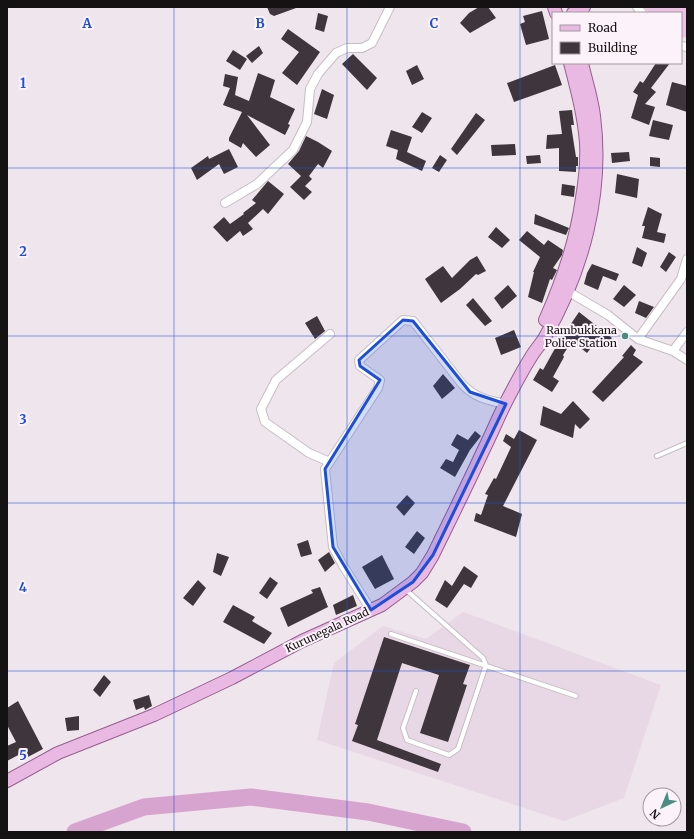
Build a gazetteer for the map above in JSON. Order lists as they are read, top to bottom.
{
  "streets": {
    "main road": ["Kurunegala Road"]
  },
  "places": ["Rambukkana Police Station"],
  "legend": ["Road", "Building"],
  "north": "bottom left",
  "grid": {
    "columns": ["A", "B", "C"],
    "rows": [
      "1",
      "2",
      "3",
      "4",
      "5"
    ]
  }
}
